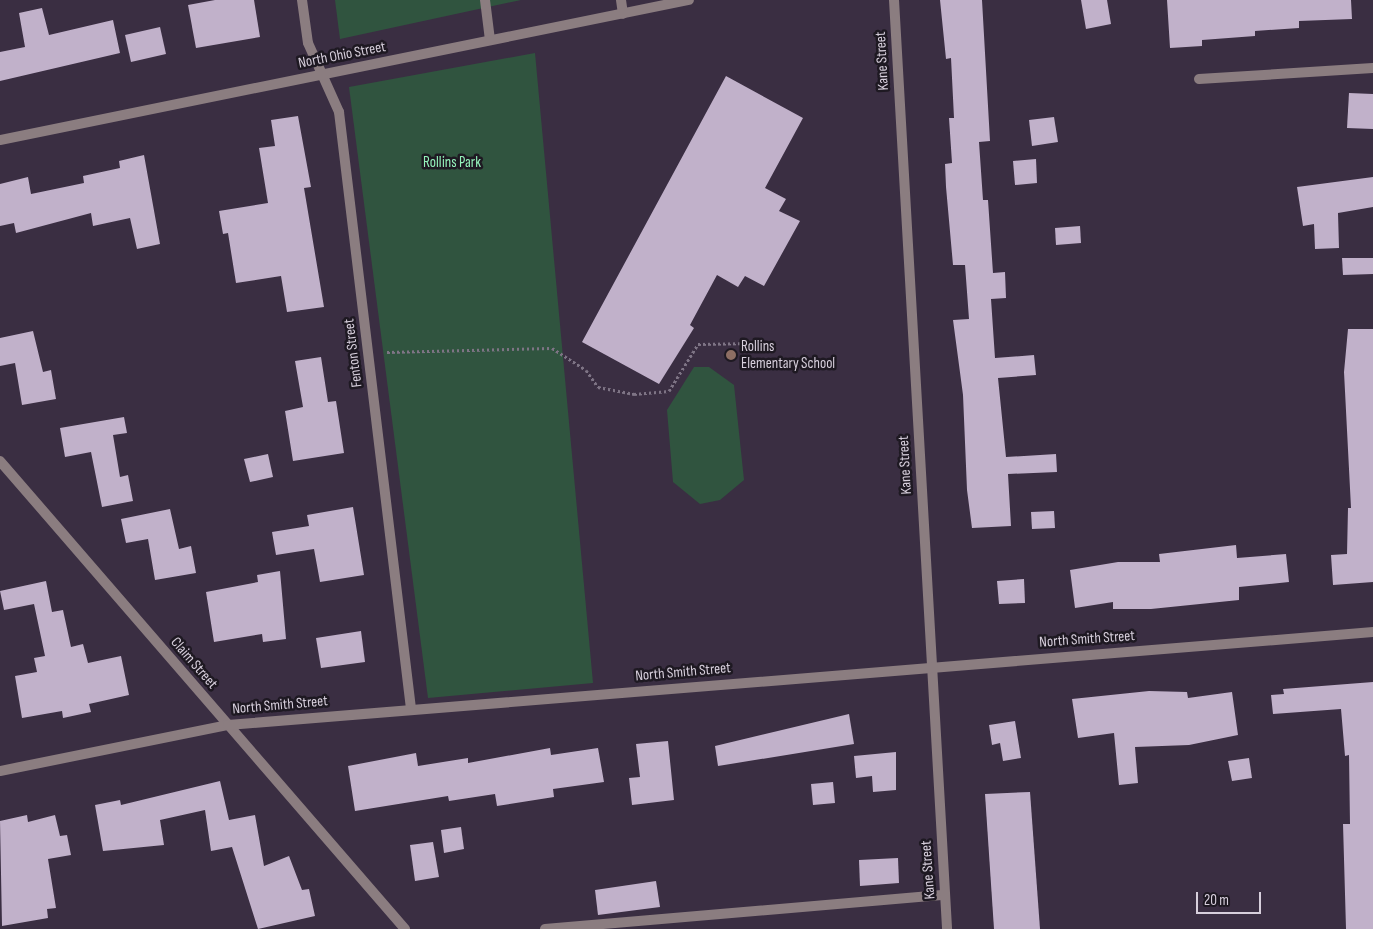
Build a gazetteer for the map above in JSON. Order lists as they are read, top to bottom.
{
  "streets": {
    "street": [
      "North Ohio Street",
      "Kane Street",
      "Fenton Street",
      "North Smith Street",
      "Claim Street"
    ]
  },
  "crossings": [
    ["North Ohio Street", "Fenton Street"],
    ["Kane Street", "North Smith Street"],
    ["Fenton Street", "North Smith Street"],
    ["North Smith Street", "Claim Street"]
  ],
  "parks": ["Rollins Park"],
  "places": ["Rollins Elementary School"],
  "scale_bar": "20 m"
}
